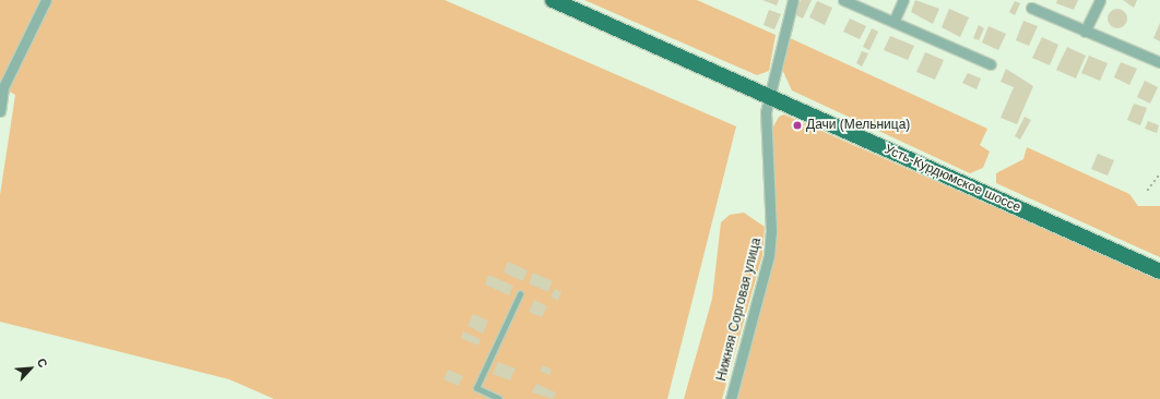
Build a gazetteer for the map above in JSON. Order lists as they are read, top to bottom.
{
  "streets": {
    "main road": ["Усть-Курдюмское шоссе"],
    "street": ["Нижняя Сорговая улица"]
  },
  "crossings": [
    ["Усть-Курдюмское шоссе", "Нижняя Сорговая улица"]
  ],
  "places": ["Дачи (Мельница)"],
  "north": "top right"
}
